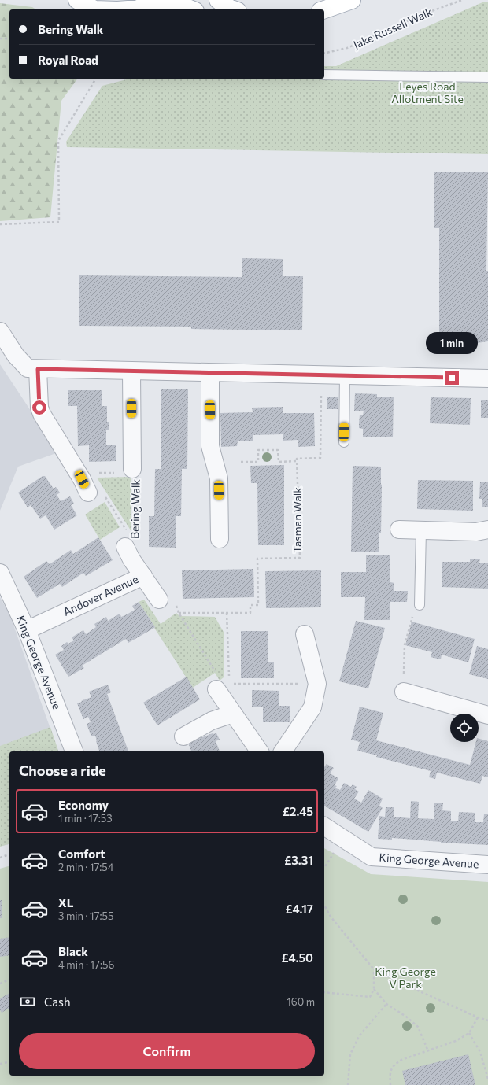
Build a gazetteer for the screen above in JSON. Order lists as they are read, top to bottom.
{
  "streets": {
    "street": ["Bering Walk", "Andover Avenue", "King George Avenue"],
    "path": ["Jake Russell Walk", "Tasman Walk"]
  },
  "crossings": [
    ["Bering Walk", "Andover Avenue"],
    ["Andover Avenue", "King George Avenue"]
  ],
  "parks": ["Leyes Road Allotment Site", "King George V Park"],
  "page": {
    "banner": ["Bering Walk", "Royal Road"],
    "bubble": "1 min",
    "heading": "Choose a ride",
    "list": [
      {
        "name": "Economy",
        "note": "1 min · 17:53",
        "value": "£2.45"
      },
      {
        "name": "Comfort",
        "note": "2 min · 17:54",
        "value": "£3.31"
      },
      {
        "name": "XL",
        "note": "3 min · 17:55",
        "value": "£4.17"
      },
      {
        "name": "Black",
        "note": "4 min · 17:56",
        "value": "£4.50"
      }
    ],
    "pay": ["Cash", "160 m"],
    "buttons": "Confirm"
  }
}
